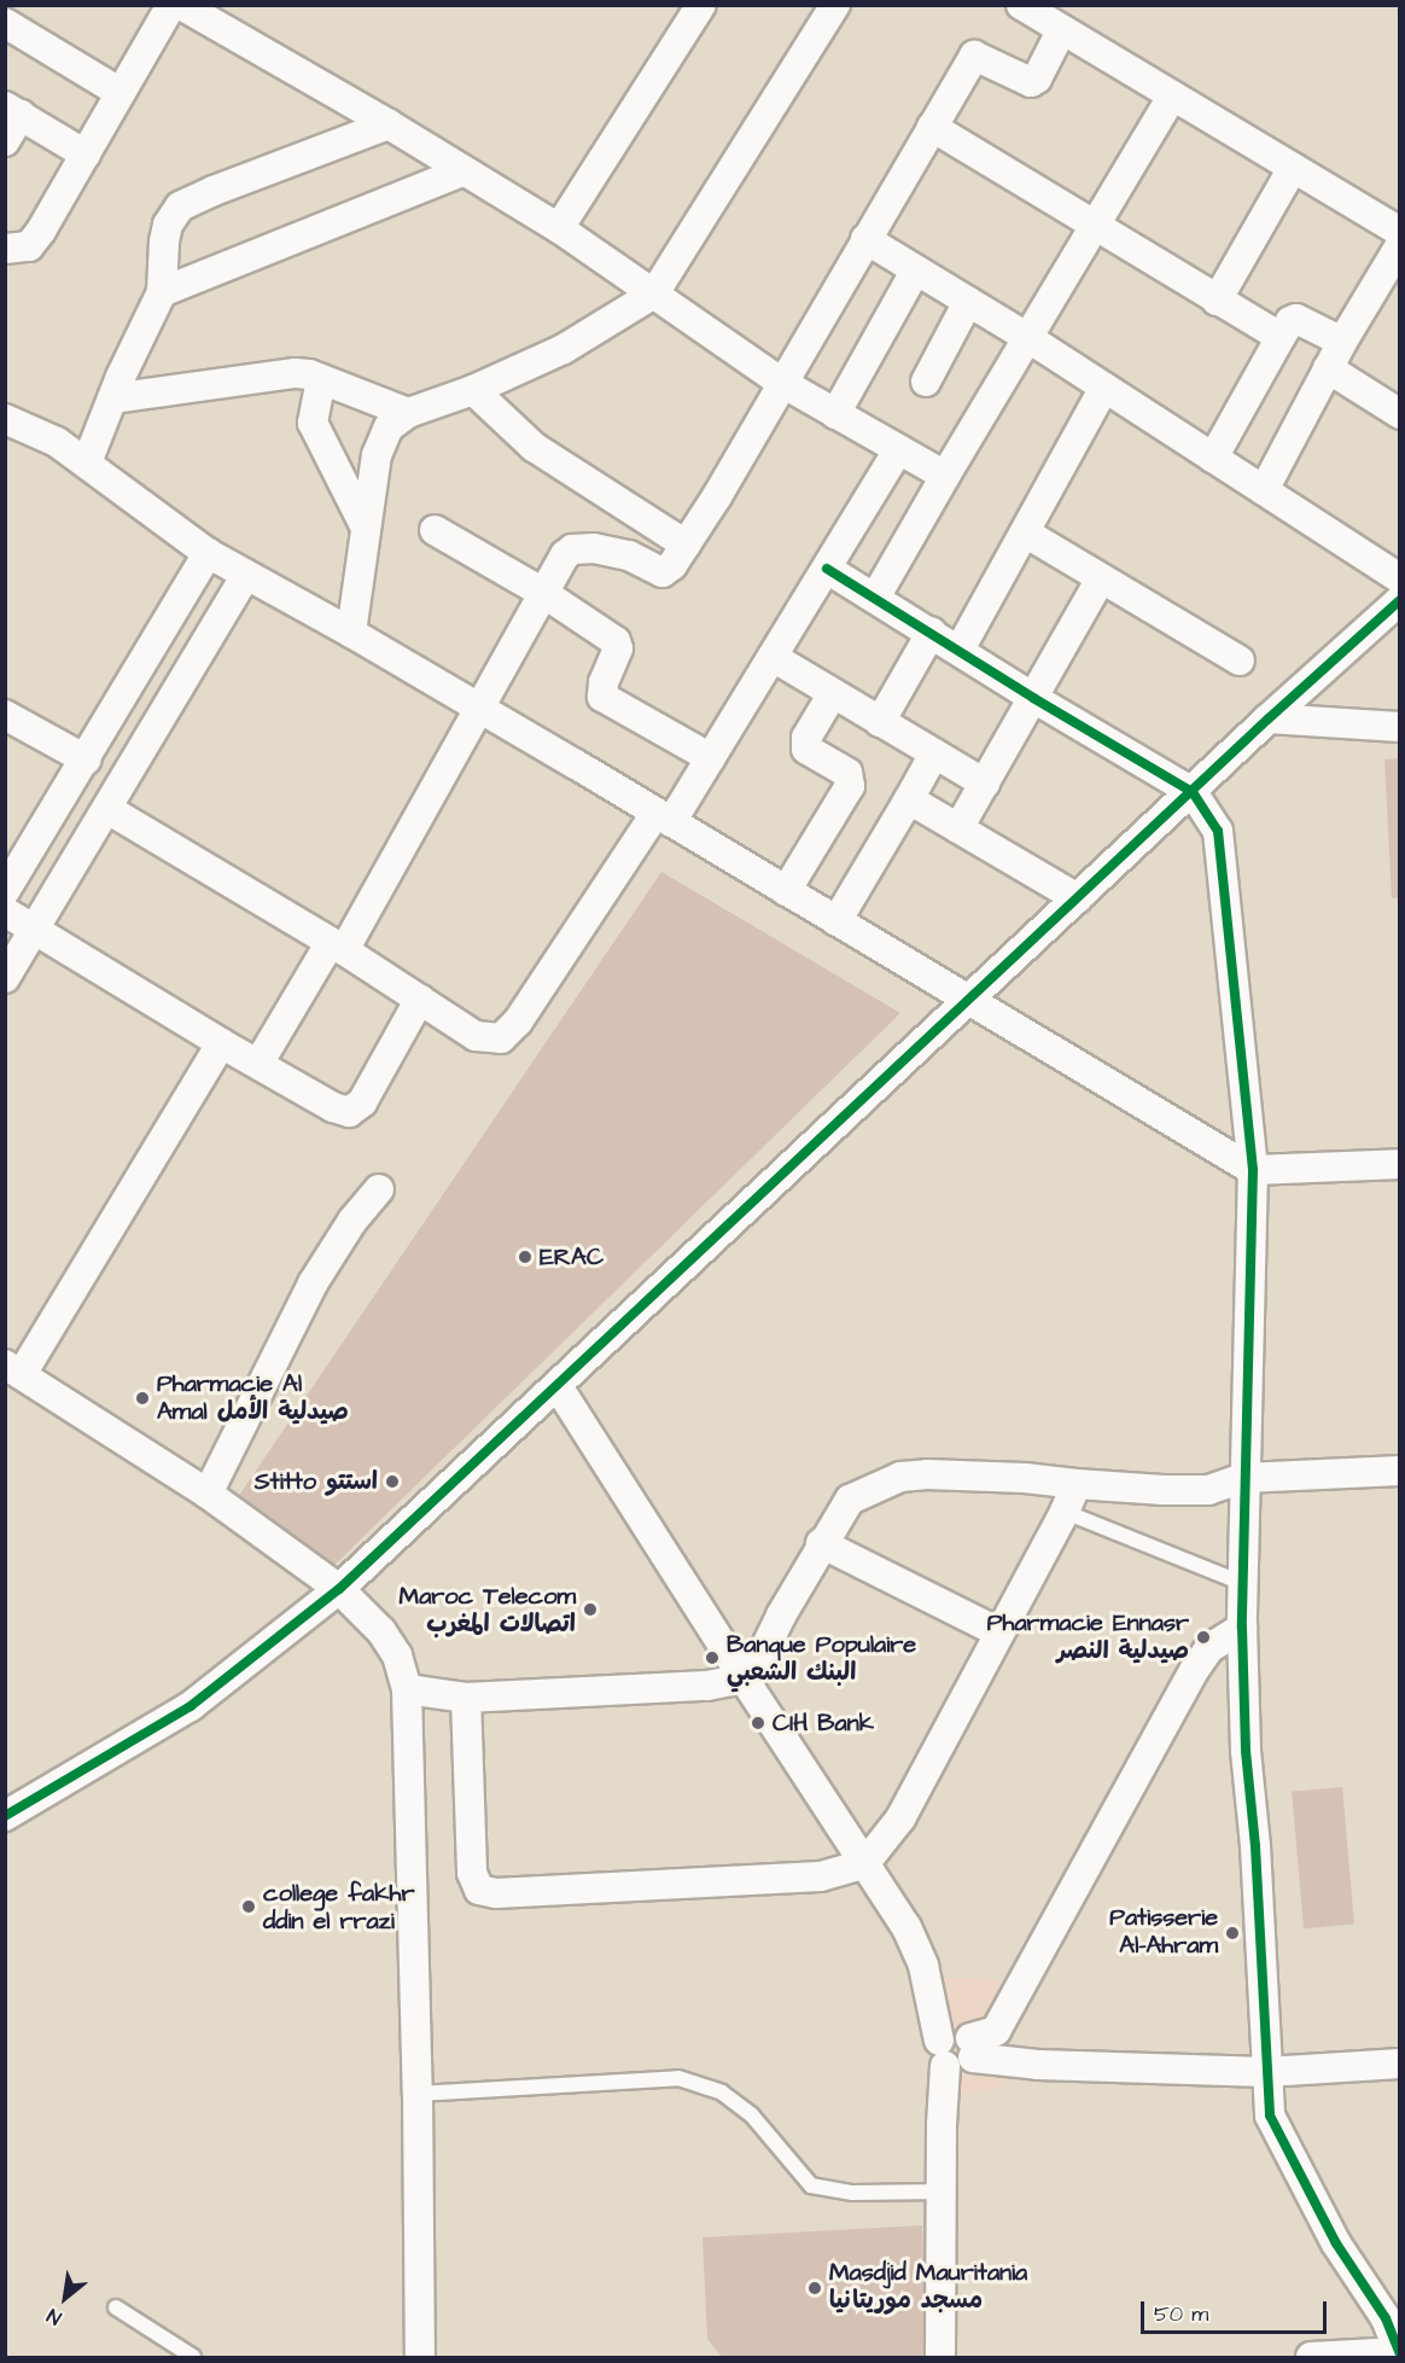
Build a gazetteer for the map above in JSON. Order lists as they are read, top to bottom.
{
  "places": [
    "ERAC",
    "Pharmacie Al Amal صيدلية الأمل",
    "Stitto استتو",
    "Maroc Telecom اتصالات المغرب",
    "Pharmacie Ennasr صيدلية النصر",
    "Banque Populaire البنك الشعبي",
    "CIH Bank",
    "college fakhr ddin el rrazi",
    "Patisserie Al-Ahram",
    "Masdjid Mauritania مسجد موريتانيا"
  ],
  "scale_bar": "50 m",
  "north": "bottom left"
}
